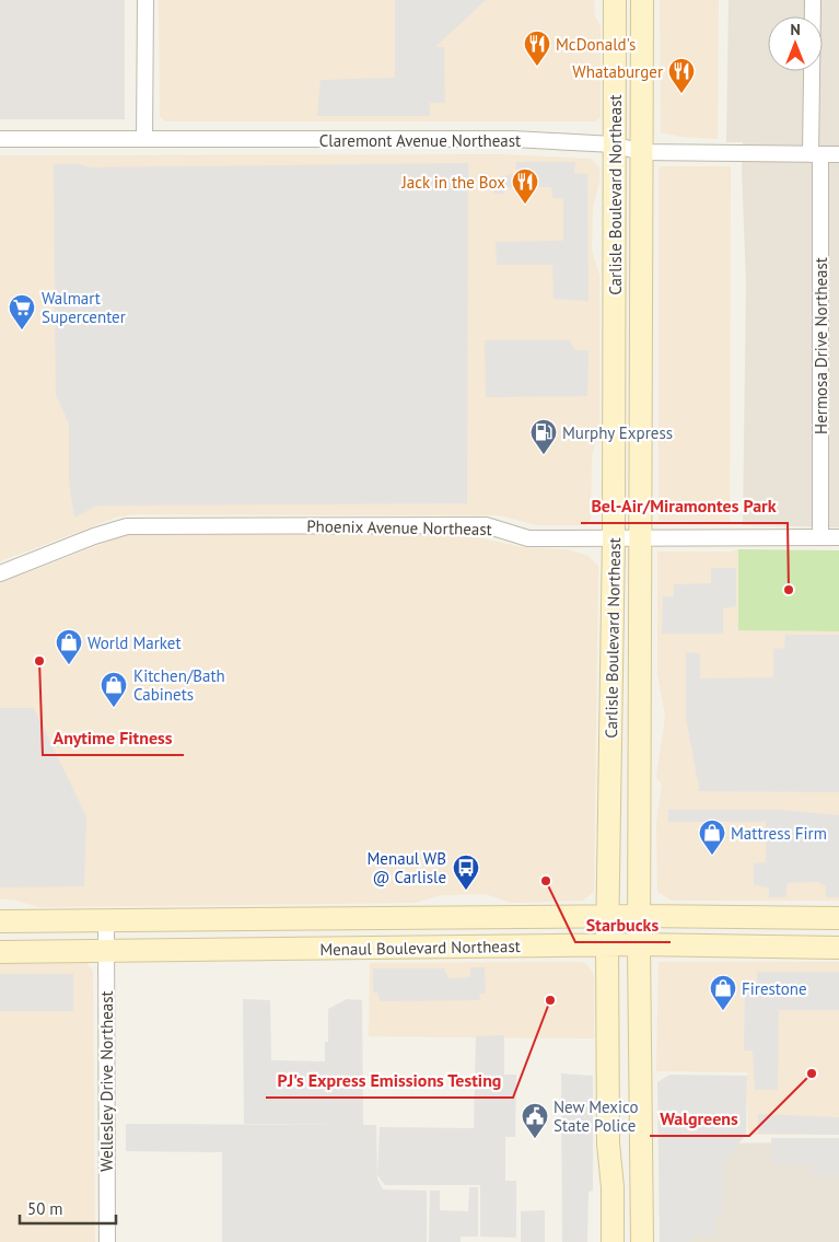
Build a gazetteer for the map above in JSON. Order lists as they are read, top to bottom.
{
  "streets": {
    "main road": ["Carlisle Boulevard Northeast", "Menaul Boulevard Northeast"],
    "street": [
      "Claremont Avenue Northeast",
      "Hermosa Drive Northeast",
      "Phoenix Avenue Northeast",
      "Wellesley Drive Northeast"
    ]
  },
  "crossings": [
    ["Claremont Avenue Northeast", "Carlisle Boulevard Northeast"],
    ["Claremont Avenue Northeast", "Hermosa Drive Northeast"],
    ["Carlisle Boulevard Northeast", "Phoenix Avenue Northeast"],
    ["Carlisle Boulevard Northeast", "Menaul Boulevard Northeast"],
    ["Hermosa Drive Northeast", "Phoenix Avenue Northeast"],
    ["Menaul Boulevard Northeast", "Wellesley Drive Northeast"]
  ],
  "places": {
    "restaurant": ["McDonald's", "Whataburger", "Jack in the Box"],
    "supermarket": ["Walmart Supercenter"],
    "fuel station": ["Murphy Express"],
    "other": [
      "Bel-Air/Miramontes Park",
      "Anytime Fitness",
      "Starbucks",
      "PJ's Express Emissions Testing",
      "Walgreens"
    ],
    "shop": [
      "World Market",
      "Kitchen/Bath Cabinets",
      "Mattress Firm",
      "Firestone"
    ],
    "bus stop": ["Menaul WB @ Carlisle"],
    "public building": ["New Mexico State Police"]
  },
  "scale_bar": "50 m",
  "north": "top"
}
